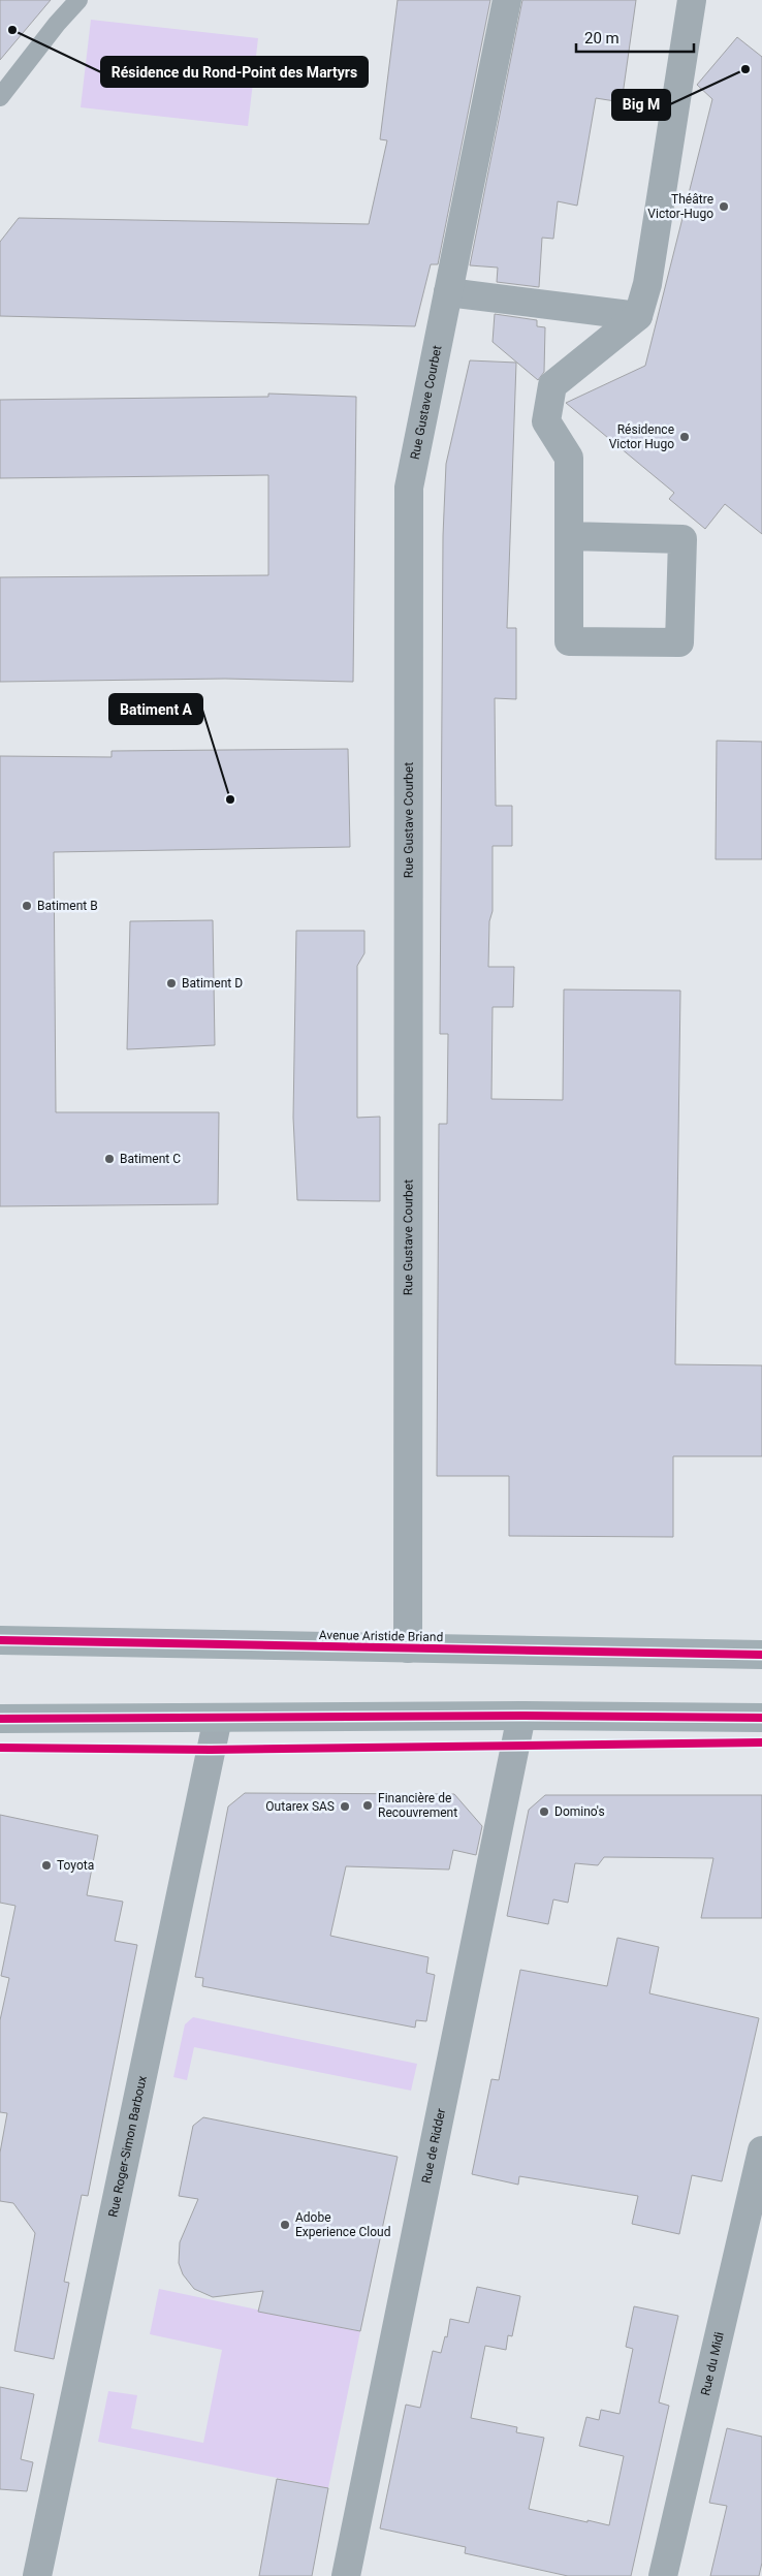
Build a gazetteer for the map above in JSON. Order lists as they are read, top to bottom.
{
  "streets": {
    "main road": ["Avenue Aristide Briand"],
    "street": [
      "Rue Gustave Courbet",
      "Rue de Ridder",
      "Rue Roger-Simon Barboux",
      "Rue du Midi"
    ]
  },
  "crossings": [
    ["Rue Gustave Courbet", "Avenue Aristide Briand"]
  ],
  "places": [
    "Résidence du Rond-Point des Martyrs",
    "Big M",
    "Théâtre Victor-Hugo",
    "Résidence Victor Hugo",
    "Batiment A",
    "Batiment B",
    "Batiment D",
    "Batiment C",
    "Financière de Recouvrement",
    "Outarex SAS",
    "Domino's",
    "Toyota",
    "Adobe Experience Cloud"
  ],
  "scale_bar": "20 m"
}
